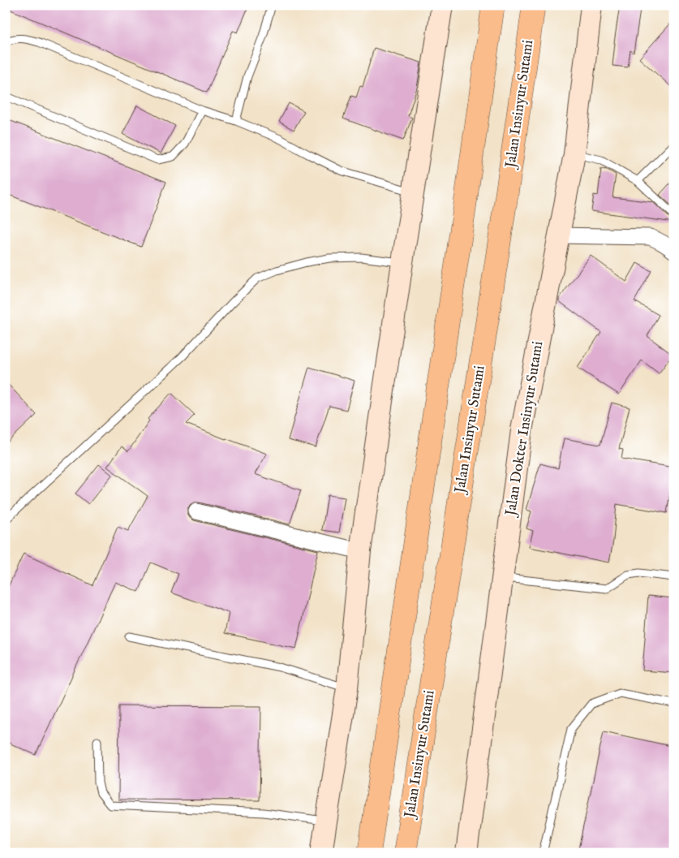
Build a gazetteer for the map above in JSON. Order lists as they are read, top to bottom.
{
  "streets": {
    "highway": ["Jalan Insinyur Sutami"],
    "street": ["Jalan Dokter Insinyur Sutami"]
  }
}
